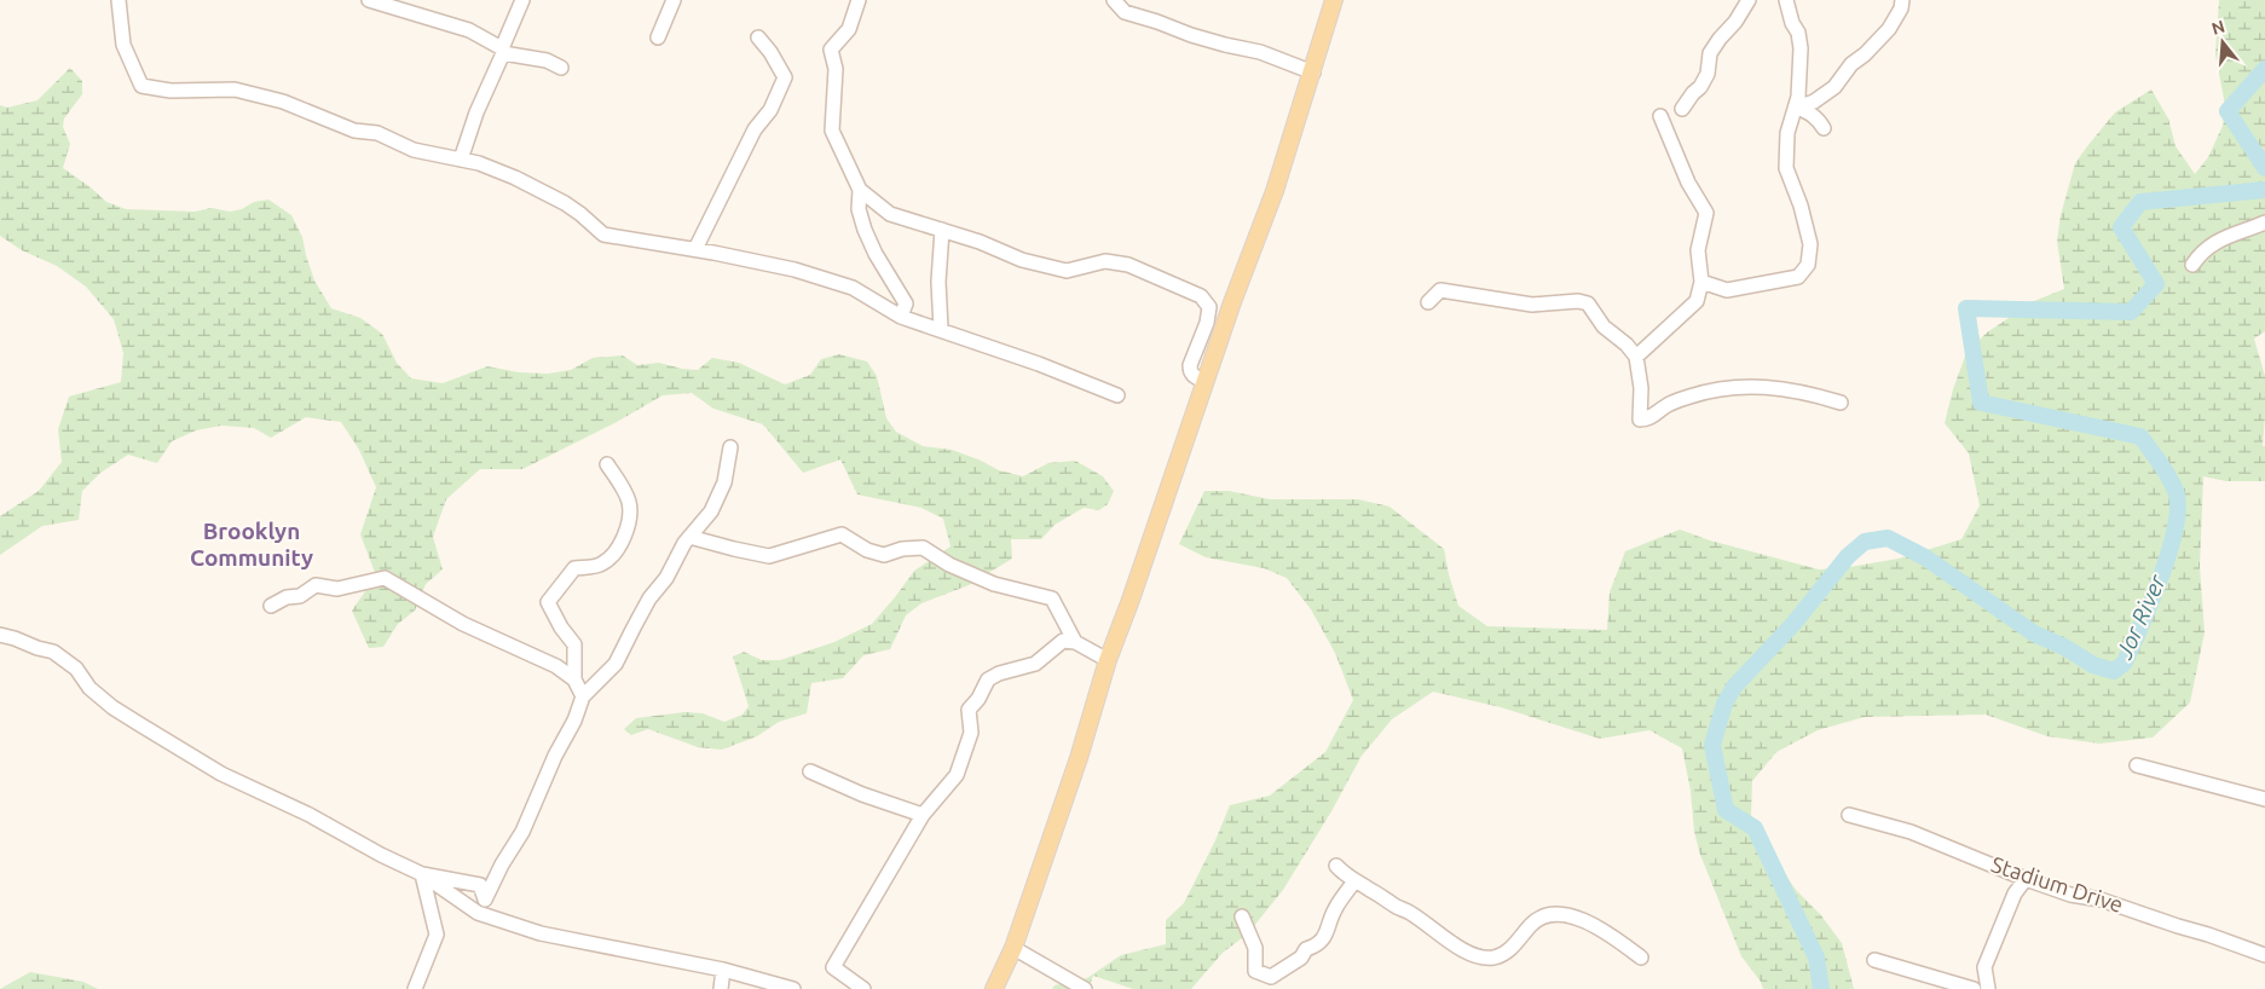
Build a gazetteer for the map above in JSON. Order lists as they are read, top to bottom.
{
  "streets": {
    "street": ["Stadium Drive"]
  },
  "districts": ["Brooklyn Community"],
  "water": ["Jor River"],
  "north": "top"
}
